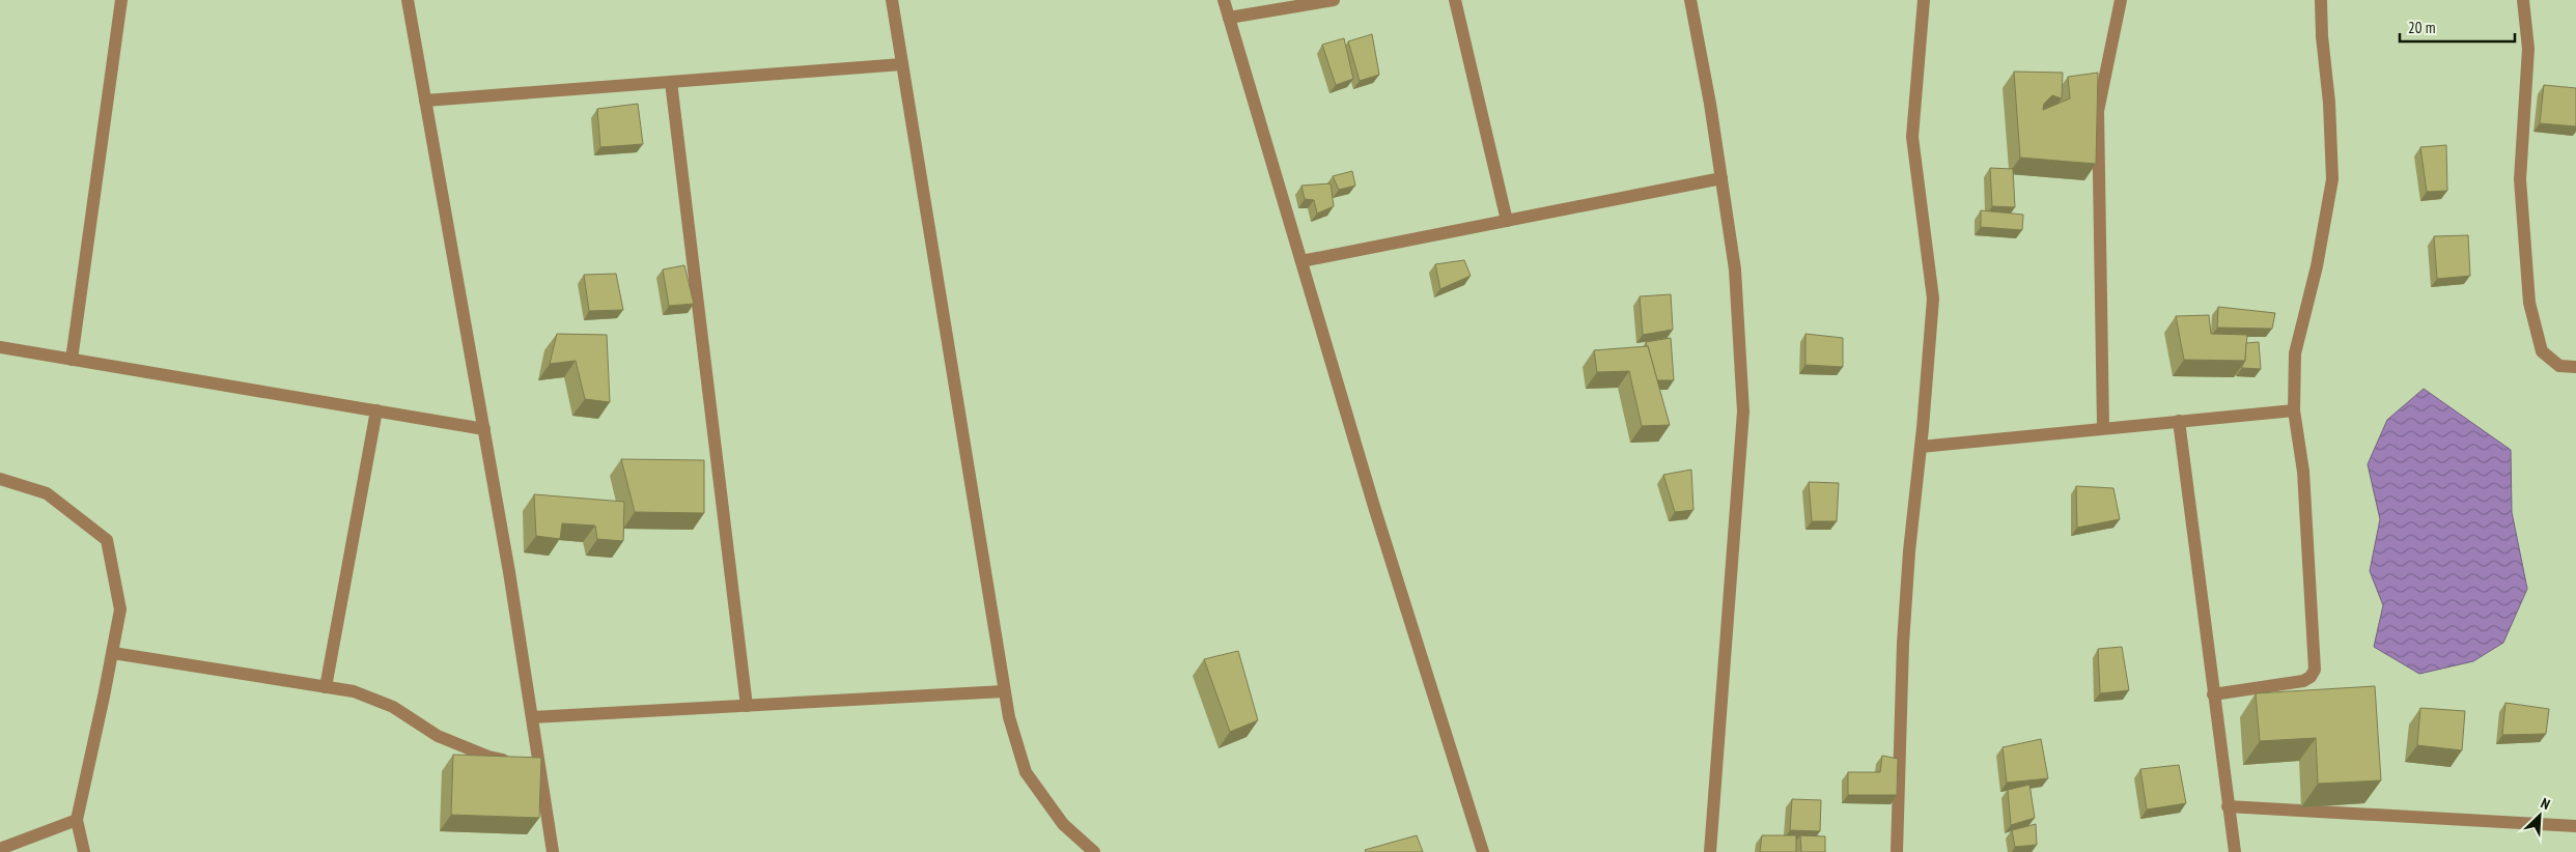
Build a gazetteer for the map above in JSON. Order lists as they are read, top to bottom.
{
  "scale_bar": "20 m",
  "north": "top right"
}
